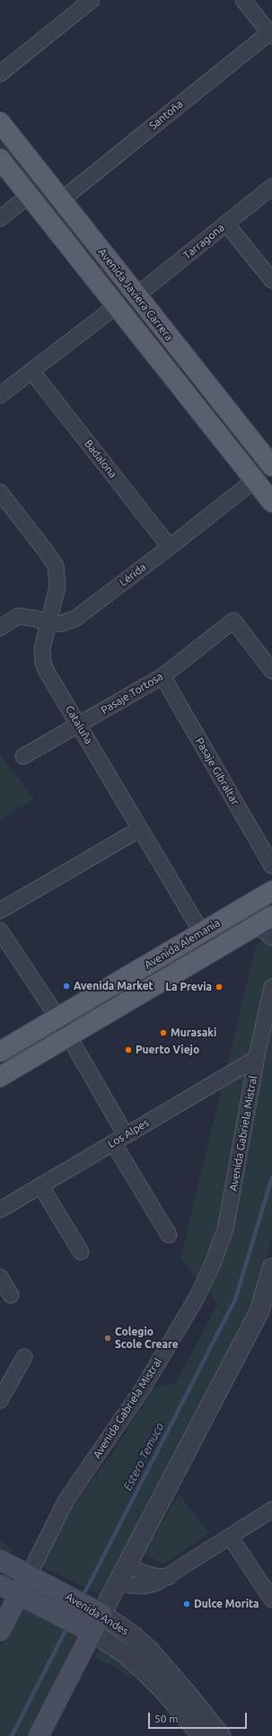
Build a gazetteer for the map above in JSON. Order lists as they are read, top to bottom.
{
  "streets": {
    "main road": [
      "Avenida Javiera Carrera",
      "Avenida Alemania",
      "Avenida Gabriela Mistral",
      "Avenida Andes"
    ],
    "street": [
      "Santoña",
      "Tarragona",
      "Badalona",
      "Lérida",
      "Pasaje Tortosa",
      "Cataluña",
      "Pasaje Gibraltar",
      "Los Alpes"
    ]
  },
  "crossings": [
    ["Santoña", "Avenida Javiera Carrera"],
    ["Tarragona", "Avenida Javiera Carrera"],
    ["Avenida Javiera Carrera", "Lérida"],
    ["Badalona", "Lérida"],
    ["Lérida", "Cataluña"],
    ["Pasaje Tortosa", "Cataluña"],
    ["Pasaje Tortosa", "Pasaje Gibraltar"],
    ["Cataluña", "Avenida Alemania"],
    ["Los Alpes", "Avenida Gabriela Mistral"],
    ["Avenida Gabriela Mistral", "Avenida Andes"]
  ],
  "water": ["Estero Temuco"],
  "places": [
    "Avenida Market",
    "La Previa",
    "Murasaki",
    "Puerto Viejo",
    "Colegio Scole Creare",
    "Dulce Morita"
  ],
  "scale_bar": "50 m"
}
